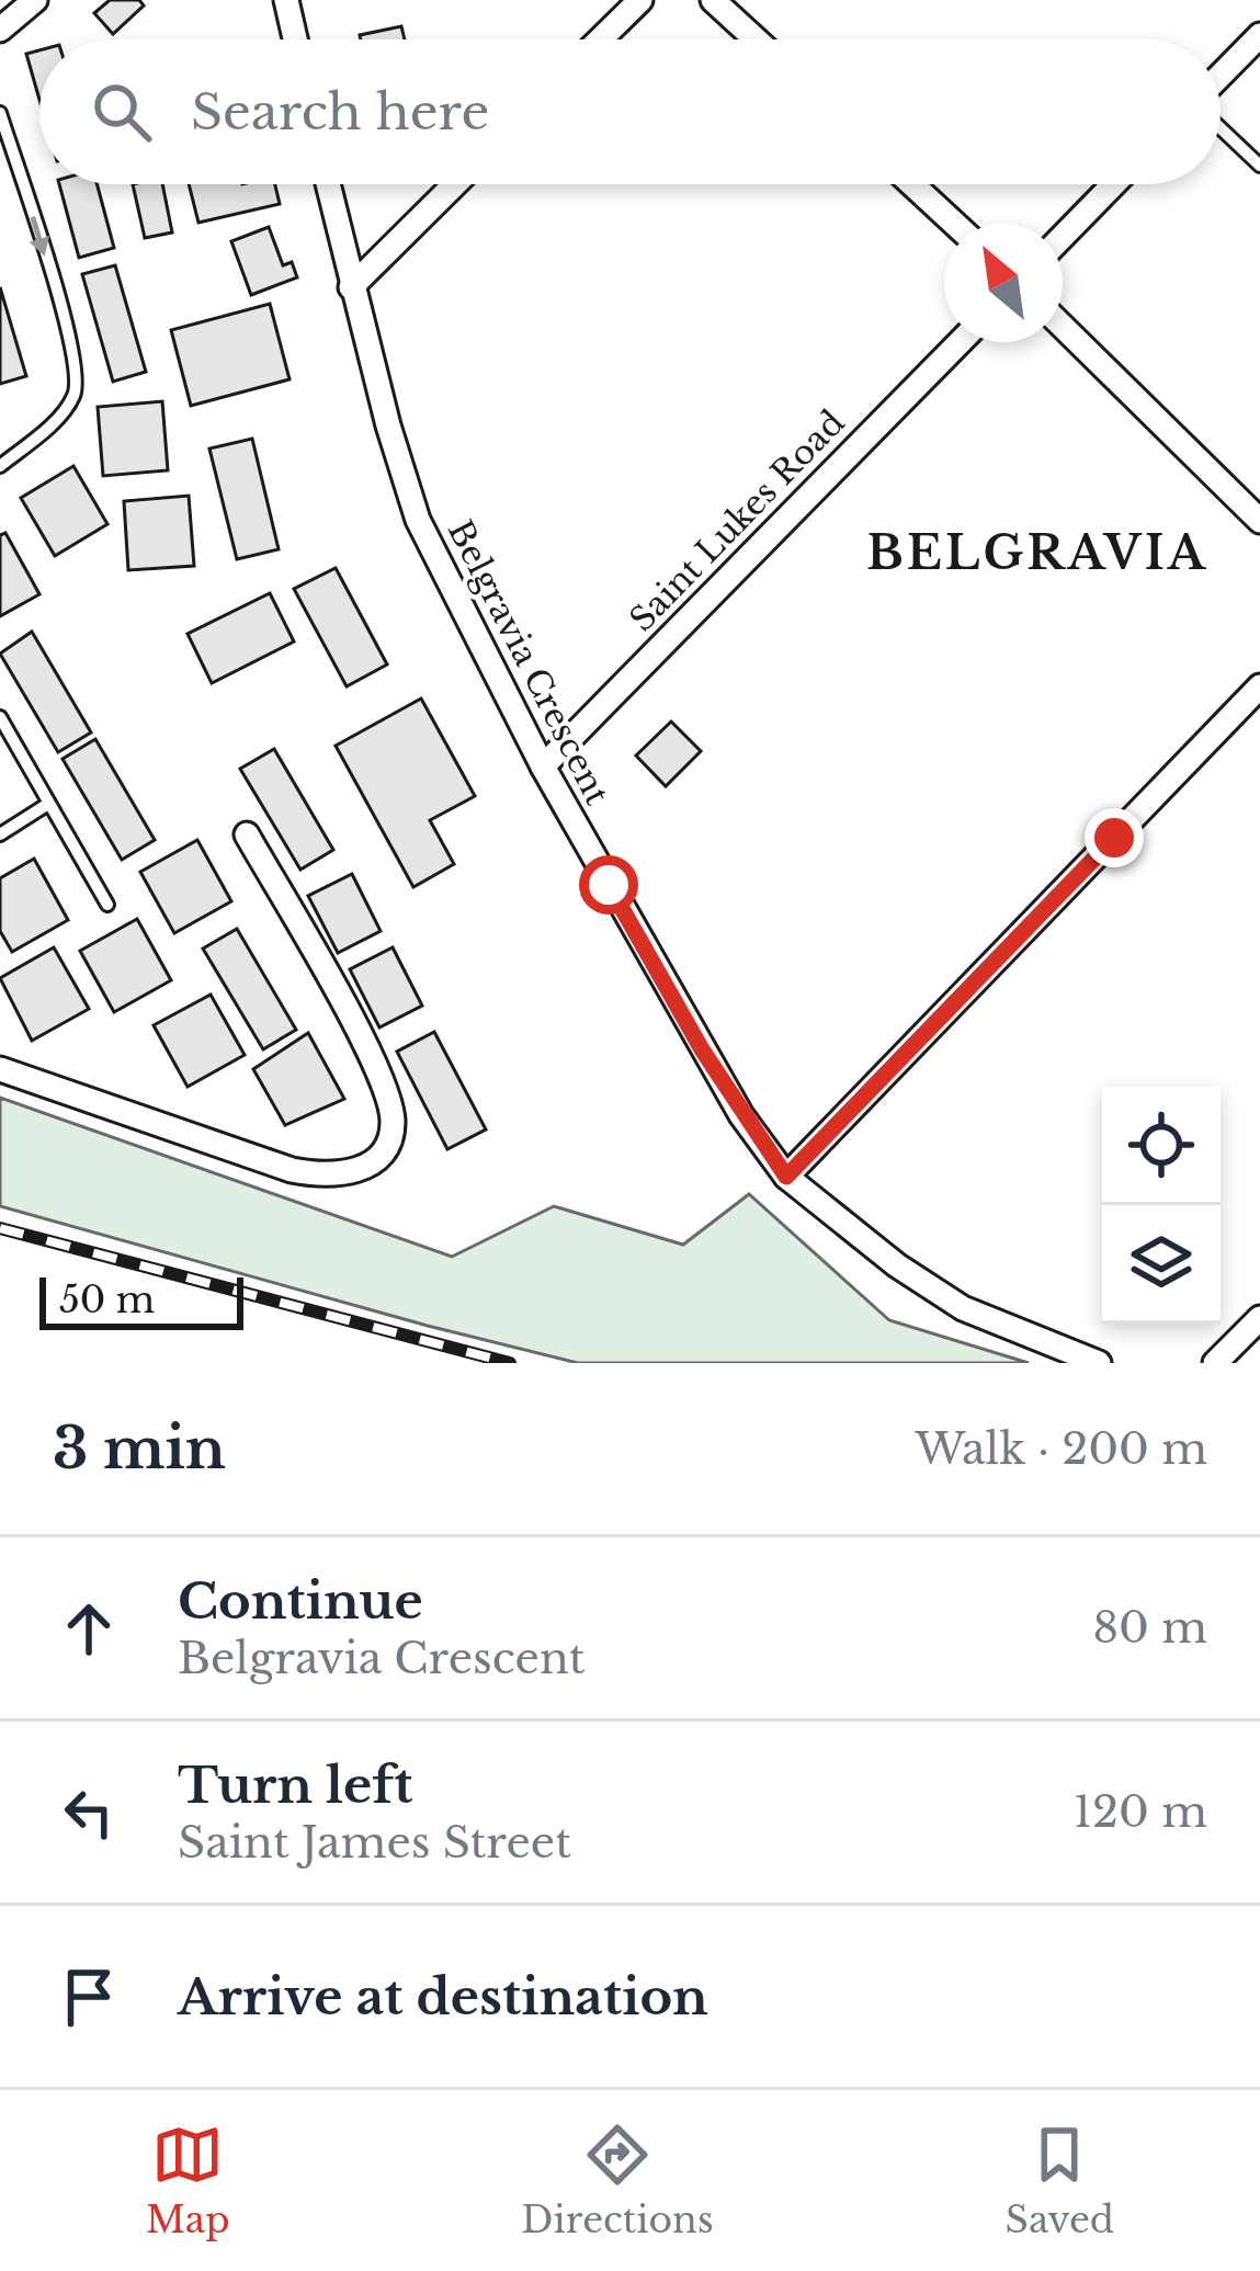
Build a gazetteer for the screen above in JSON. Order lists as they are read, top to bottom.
{
  "streets": {
    "street": ["Saint Lukes Road", "Belgravia Crescent"]
  },
  "crossings": [
    ["Saint Lukes Road", "Belgravia Crescent"]
  ],
  "districts": ["BELGRAVIA"],
  "scale_bar": "50 m",
  "north": "top left",
  "page": {
    "search": "Search here",
    "scale": "50 m",
    "heading": ["3 min", "Walk · 200 m"],
    "list": [
      ["Continue", "Belgravia Crescent", "80 m"],
      ["Turn left", "Saint James Street", "120 m"],
      "Arrive at destination"
    ],
    "nav": ["Map", "Directions", "Saved"]
  }
}
